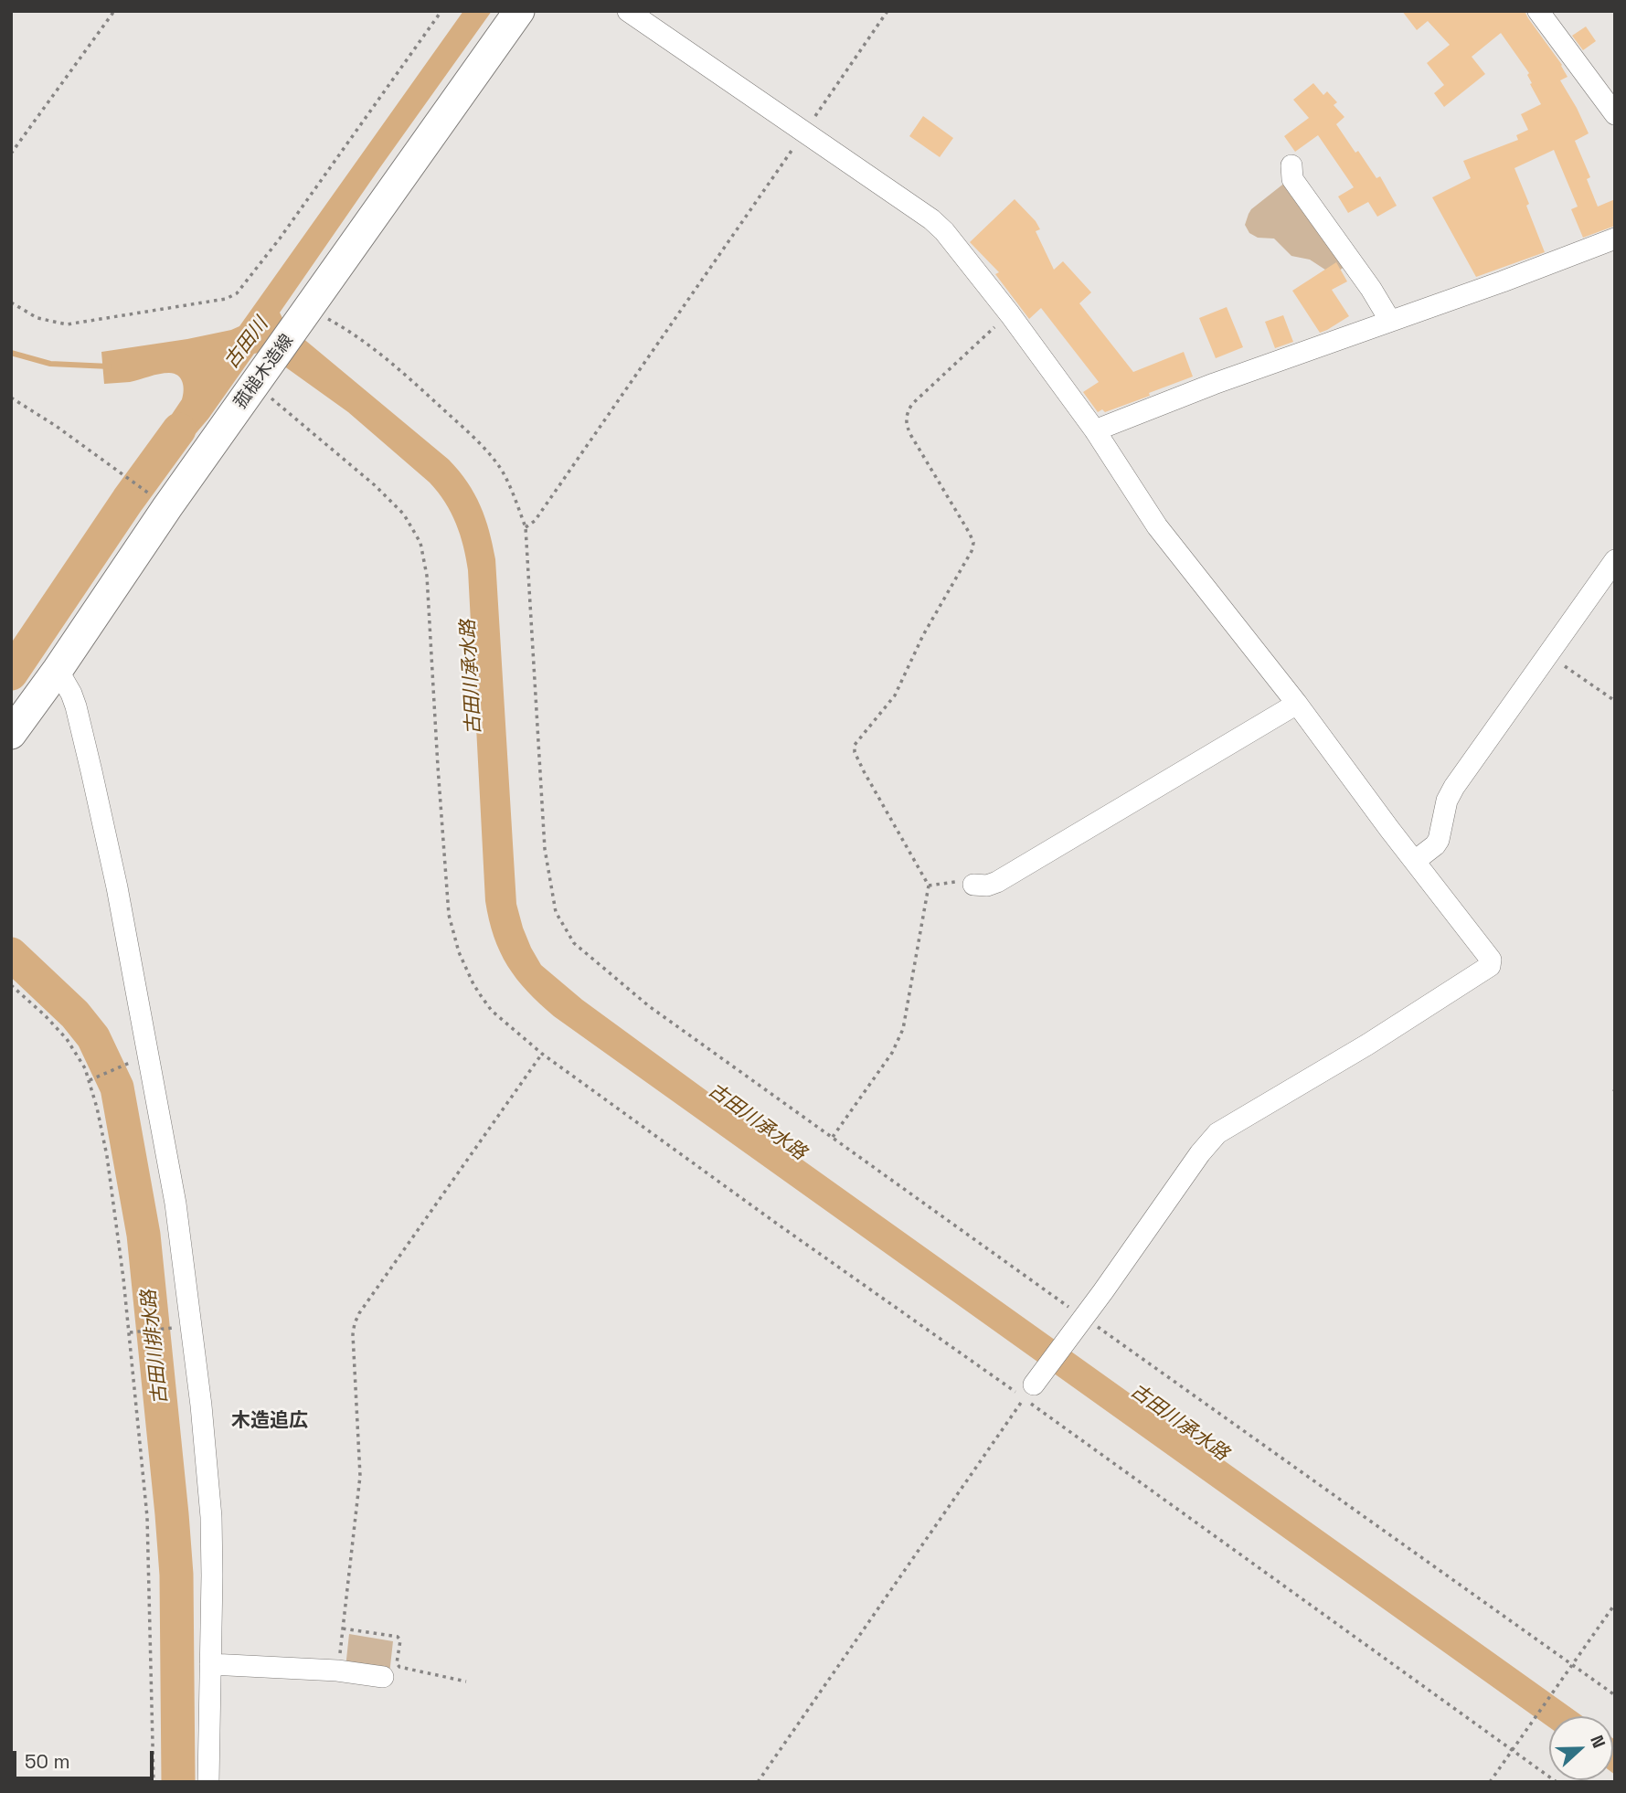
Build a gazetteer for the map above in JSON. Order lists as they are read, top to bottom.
{
  "streets": {
    "main road": ["菰槌木造線"]
  },
  "districts": ["木造追広"],
  "water": ["古田川", "古田川承水路", "古田川排水路"],
  "scale_bar": "50 m",
  "north": "right"
}
